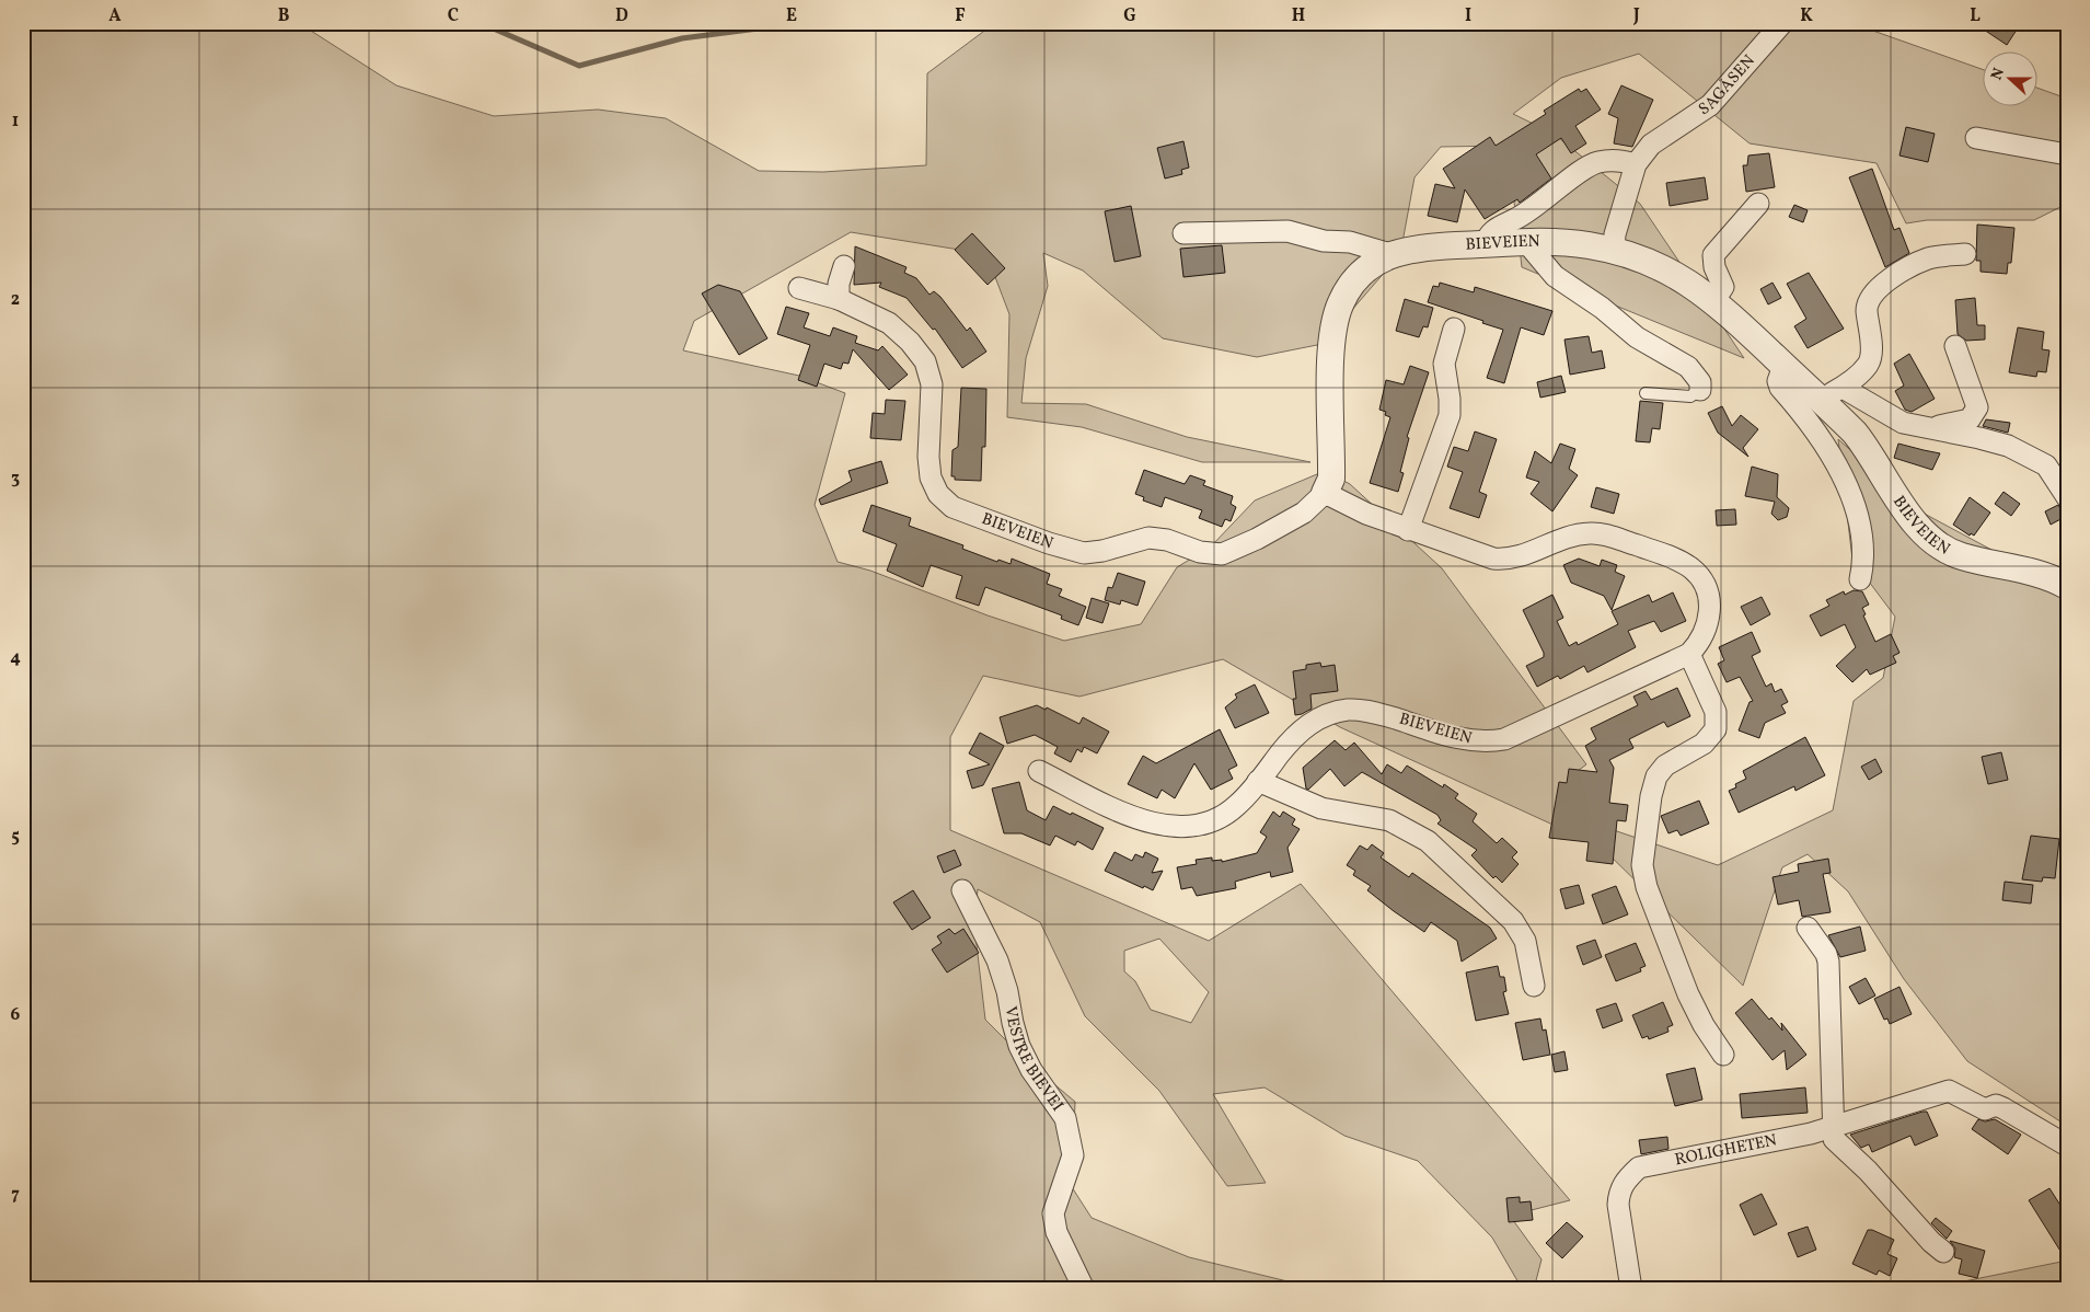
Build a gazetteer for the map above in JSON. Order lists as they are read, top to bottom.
{
  "streets": {
    "street": [
      "SAGÅSEN",
      "BIEVEIEN",
      "VESTRE BIEVEI",
      "ROLIGHETEN"
    ]
  },
  "north": "left",
  "grid": {
    "columns": [
      "A",
      "B",
      "C",
      "D",
      "E",
      "F",
      "G",
      "H",
      "I",
      "J",
      "K",
      "L"
    ],
    "rows": [
      "1",
      "2",
      "3",
      "4",
      "5",
      "6",
      "7"
    ]
  }
}
